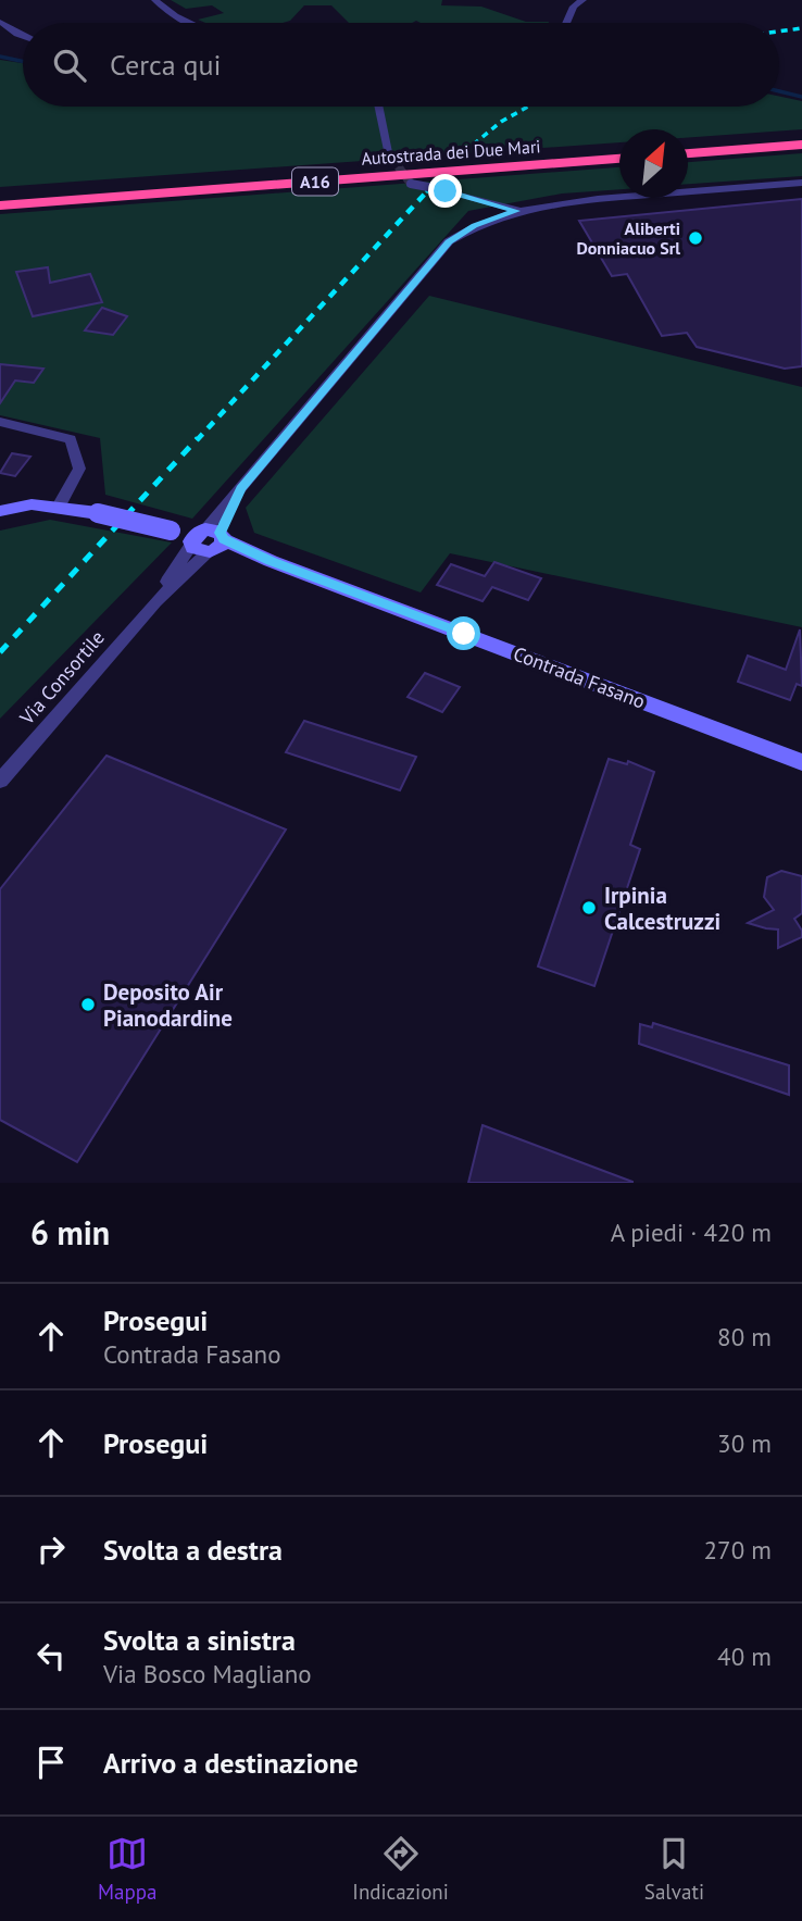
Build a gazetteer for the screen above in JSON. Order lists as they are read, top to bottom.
{
  "streets": {
    "highway": ["Autostrada dei Due Mari", "A16"],
    "main road": ["Contrada Fasano"],
    "street": ["Via Consortile"]
  },
  "crossings": [
    ["Via Consortile", "Contrada Fasano"]
  ],
  "places": ["Aliberti Donniacuo Srl", "Irpinia Calcestruzzi", "Deposito Air Pianodardine"],
  "north": "top right",
  "page": {
    "search": "Cerca qui",
    "heading": ["6 min", "A piedi · 420 m"],
    "list": [
      ["Prosegui", "Contrada Fasano", "80 m"],
      ["Prosegui", "30 m"],
      ["Svolta a destra", "270 m"],
      ["Svolta a sinistra", "Via Bosco Magliano", "40 m"],
      "Arrivo a destinazione"
    ],
    "nav": ["Mappa", "Indicazioni", "Salvati"]
  }
}
